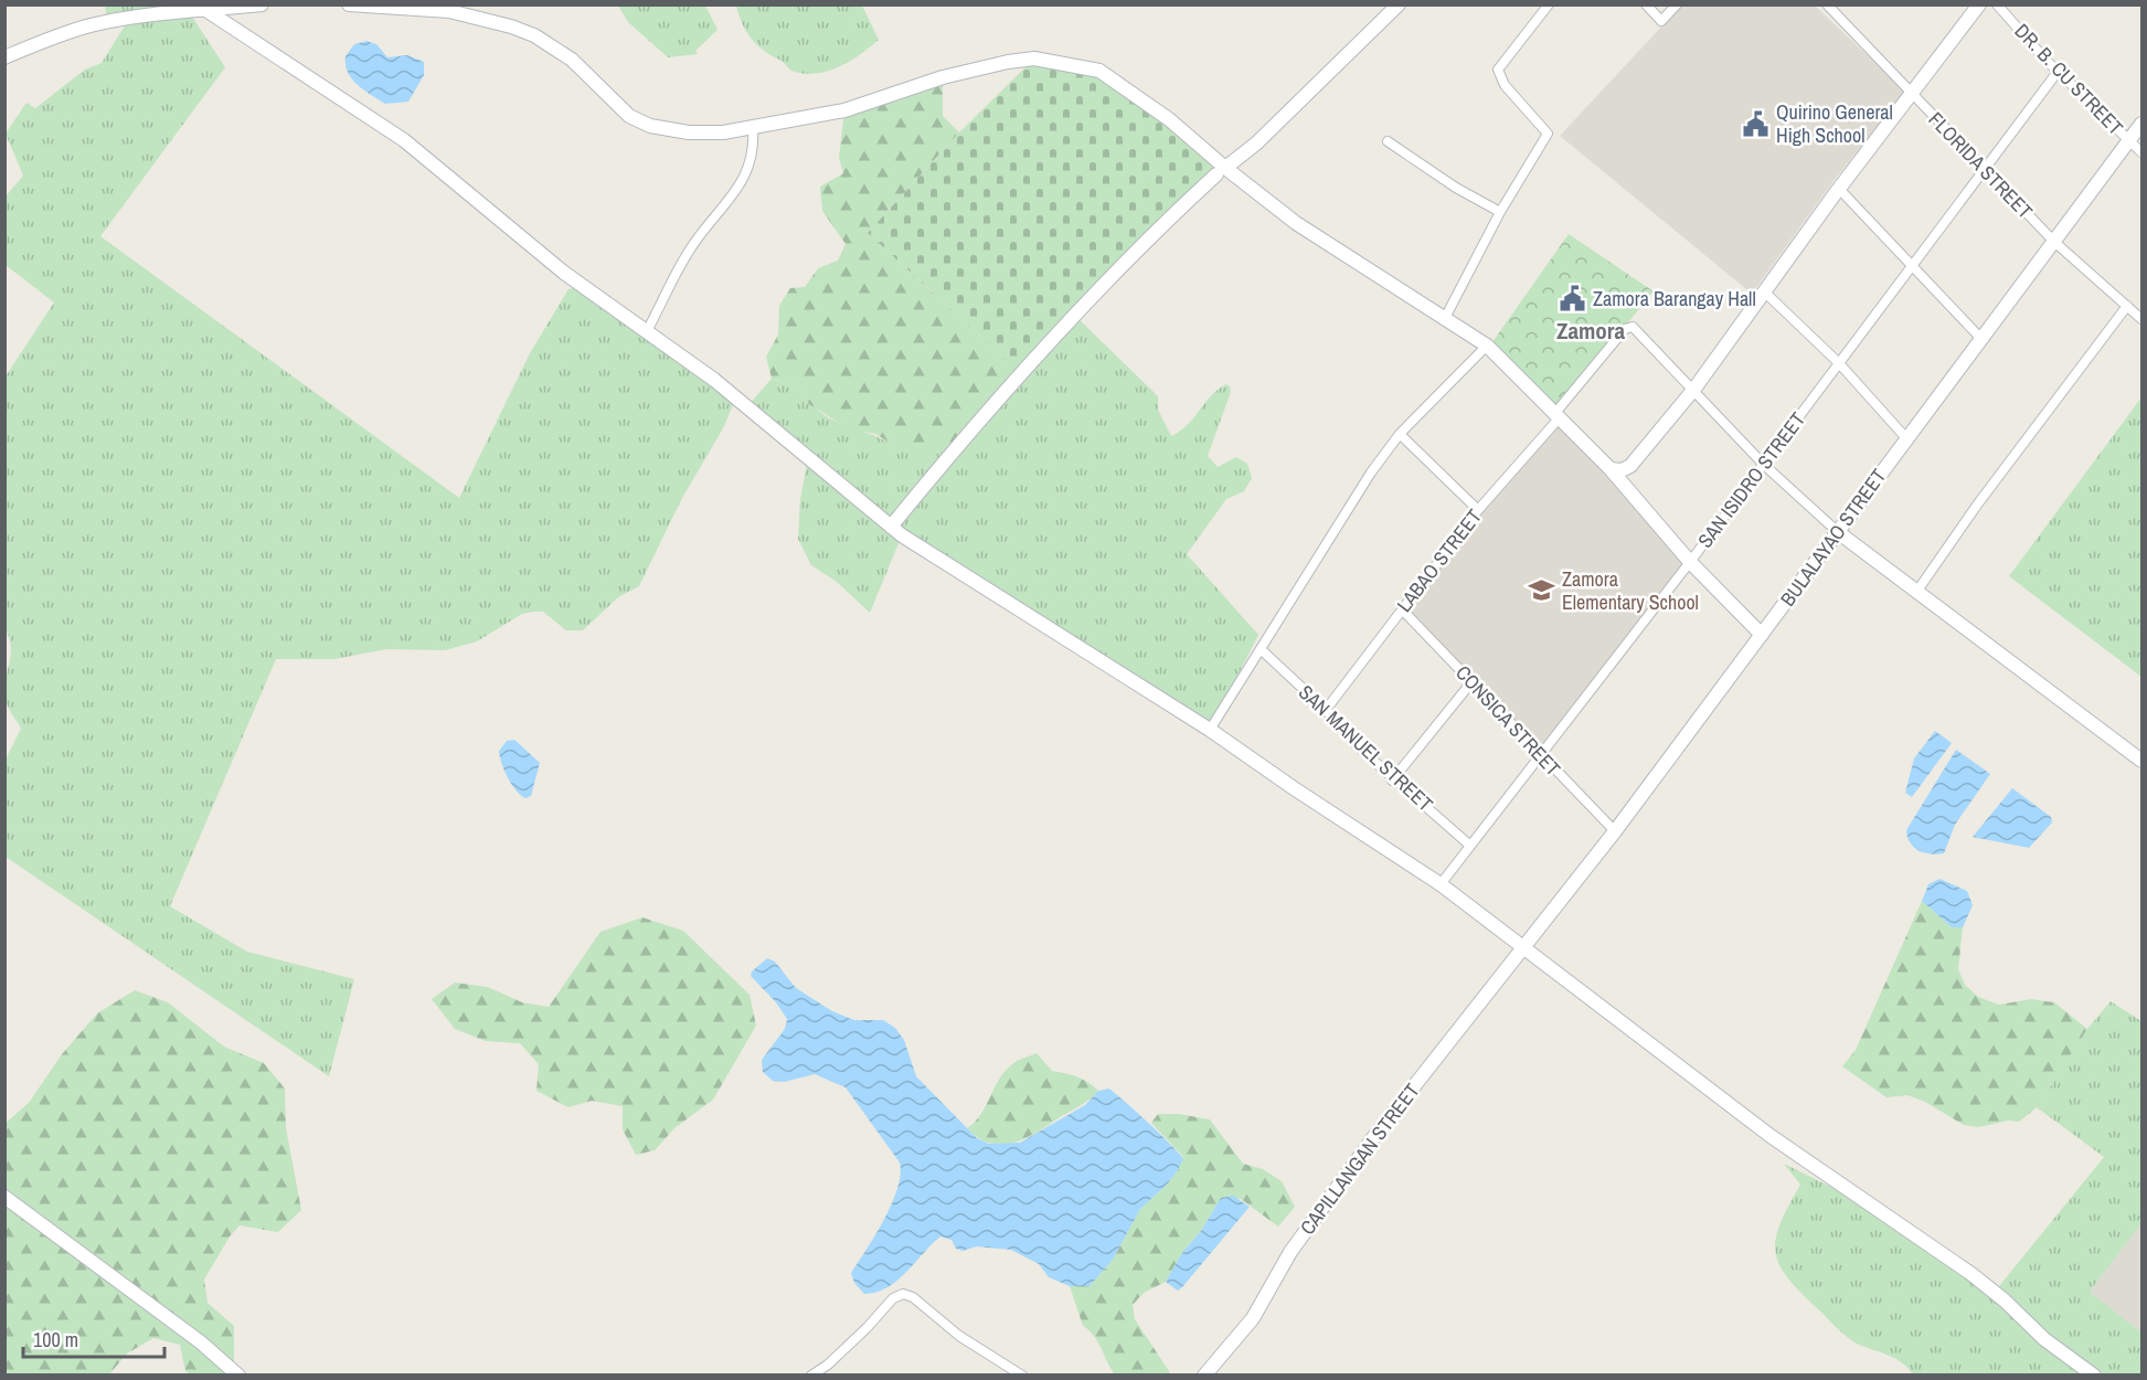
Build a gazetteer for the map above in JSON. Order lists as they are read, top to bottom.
{
  "streets": {
    "street": [
      "DR. B. CU STREET",
      "FLORIDA STREET",
      "SAN ISIDRO STREET",
      "BULALAYAO STREET",
      "LABAO STREET",
      "CONSICA STREET",
      "SAN MANUEL STREET",
      "CAPILLANGAN STREET"
    ]
  },
  "crossings": [
    ["DR. B. CU STREET", "SAN ISIDRO STREET"],
    ["DR. B. CU STREET", "BULALAYAO STREET"],
    ["FLORIDA STREET", "SAN ISIDRO STREET"],
    ["FLORIDA STREET", "BULALAYAO STREET"],
    ["SAN ISIDRO STREET", "CONSICA STREET"],
    ["SAN ISIDRO STREET", "SAN MANUEL STREET"],
    ["BULALAYAO STREET", "CONSICA STREET"],
    ["BULALAYAO STREET", "CAPILLANGAN STREET"],
    ["LABAO STREET", "CONSICA STREET"],
    ["LABAO STREET", "SAN MANUEL STREET"]
  ],
  "districts": ["Zamora"],
  "places": {
    "public building": ["Quirino General High School", "Zamora Barangay Hall"],
    "school or university": ["Zamora Elementary School"]
  },
  "scale_bar": "100 m"
}
